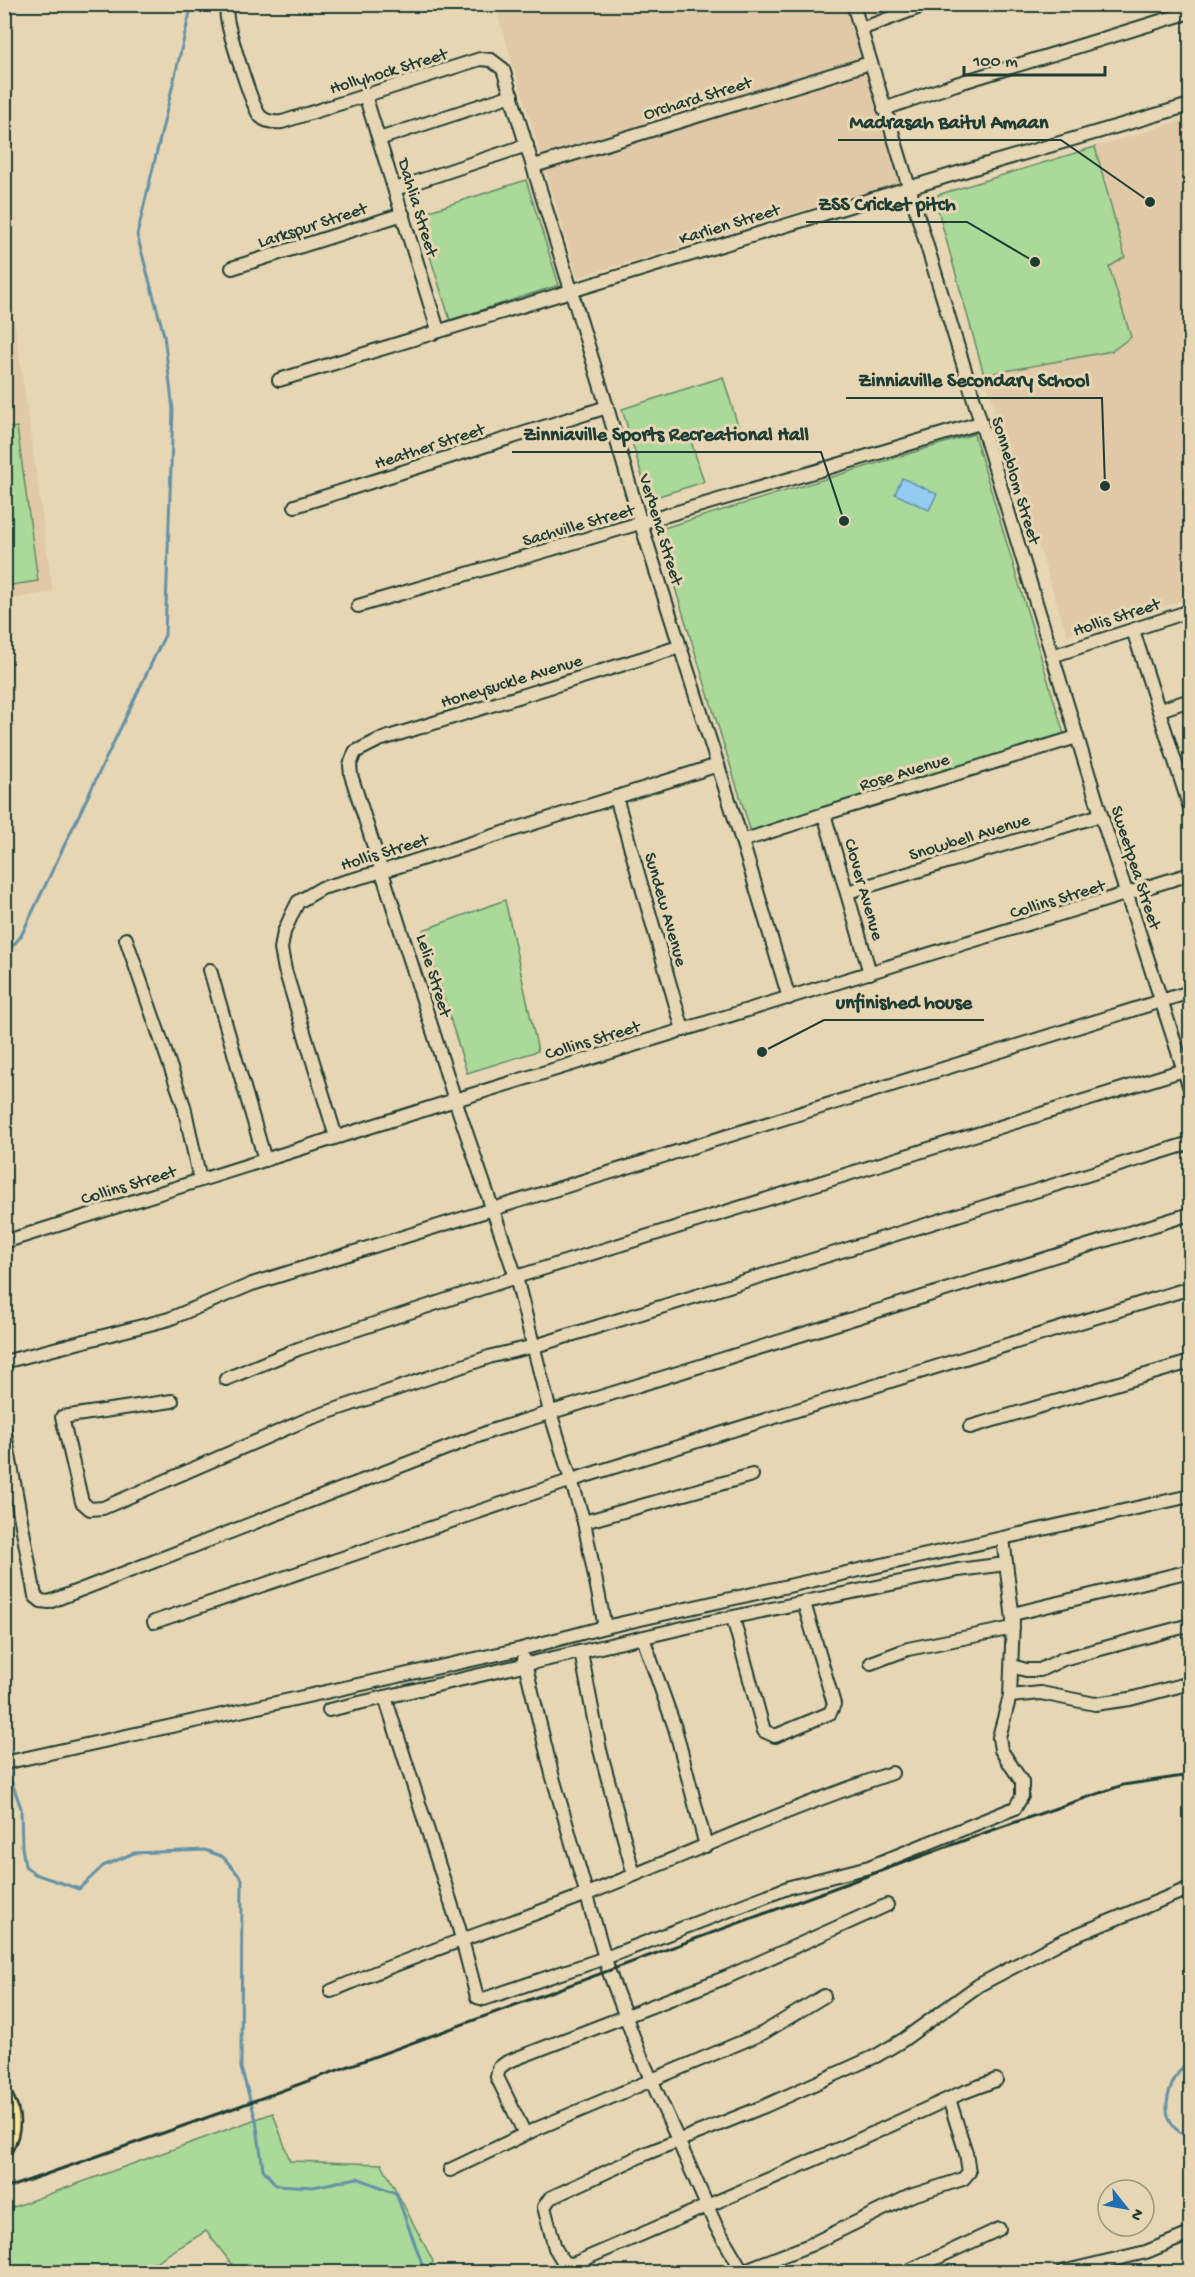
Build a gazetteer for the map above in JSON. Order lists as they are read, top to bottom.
{
  "streets": {
    "street": [
      "Hollyhock Street",
      "Orchard Street",
      "Dahlia Street",
      "Karlien Street",
      "Larkspur Street",
      "Heather Street",
      "Sonneblom Street",
      "Sachville Street",
      "Verbena Street",
      "Hollis Street",
      "Honeysuckle Avenue",
      "Rose Avenue",
      "Snowbell Avenue",
      "Sweetpea Street",
      "Clover Avenue",
      "Collins Street",
      "Sundew Avenue",
      "Lelie Street"
    ]
  },
  "crossings": [
    ["Hollyhock Street", "Dahlia Street"],
    ["Hollyhock Street", "Verbena Street"],
    ["Orchard Street", "Sonneblom Street"],
    ["Orchard Street", "Verbena Street"],
    ["Dahlia Street", "Karlien Street"],
    ["Dahlia Street", "Larkspur Street"],
    ["Karlien Street", "Sonneblom Street"],
    ["Karlien Street", "Verbena Street"],
    ["Heather Street", "Verbena Street"],
    ["Sonneblom Street", "Sachville Street"],
    ["Sonneblom Street", "Hollis Street"],
    ["Sonneblom Street", "Sweetpea Street"],
    ["Sachville Street", "Verbena Street"],
    ["Verbena Street", "Hollis Street"],
    ["Verbena Street", "Honeysuckle Avenue"],
    ["Verbena Street", "Rose Avenue"],
    ["Verbena Street", "Collins Street"],
    ["Hollis Street", "Sweetpea Street"],
    ["Hollis Street", "Collins Street"],
    ["Hollis Street", "Sundew Avenue"],
    ["Hollis Street", "Lelie Street"],
    ["Honeysuckle Avenue", "Lelie Street"],
    ["Rose Avenue", "Sweetpea Street"],
    ["Rose Avenue", "Clover Avenue"],
    ["Snowbell Avenue", "Sweetpea Street"],
    ["Snowbell Avenue", "Clover Avenue"],
    ["Sweetpea Street", "Collins Street"],
    ["Clover Avenue", "Collins Street"],
    ["Collins Street", "Sundew Avenue"],
    ["Collins Street", "Lelie Street"]
  ],
  "places": [
    "Madrasah Baitul Amaan",
    "ZSS Cricket pitch",
    "Zinniaville Secondary School",
    "Zinniaville Sports Recreational Hall",
    "unfinished house"
  ],
  "scale_bar": "100 m",
  "north": "bottom right"
}
